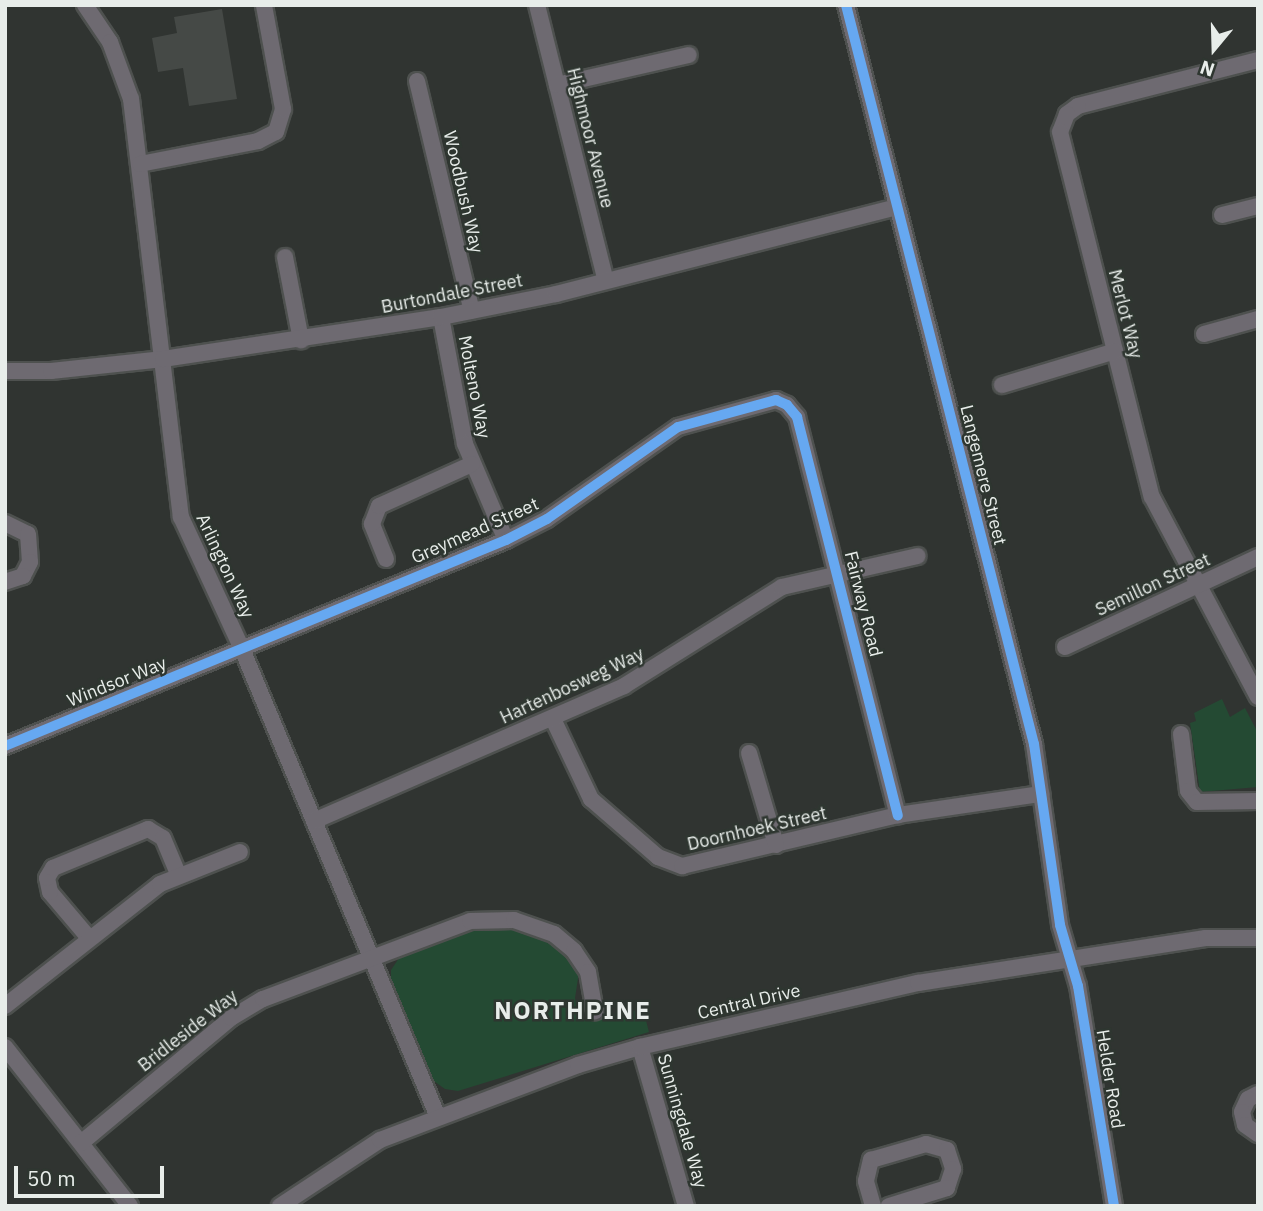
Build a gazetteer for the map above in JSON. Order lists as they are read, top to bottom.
{
  "streets": {
    "street": [
      "Highmoor Avenue",
      "Woodbush Way",
      "Burtondale Street",
      "Merlot Way",
      "Molteno Way",
      "Langemere Street",
      "Greymead Street",
      "Arlington Way",
      "Semillon Street",
      "Fairway Road",
      "Windsor Way",
      "Hartenbosweg Way",
      "Doornhoek Street",
      "Central Drive",
      "Bridleside Way",
      "Helder Road",
      "Sunningdale Way"
    ]
  },
  "crossings": [
    ["Highmoor Avenue", "Burtondale Street"],
    ["Woodbush Way", "Burtondale Street"],
    ["Burtondale Street", "Molteno Way"],
    ["Burtondale Street", "Langemere Street"],
    ["Burtondale Street", "Arlington Way"],
    ["Merlot Way", "Semillon Street"],
    ["Molteno Way", "Greymead Street"],
    ["Langemere Street", "Doornhoek Street"],
    ["Langemere Street", "Central Drive"],
    ["Langemere Street", "Helder Road"],
    ["Greymead Street", "Arlington Way"],
    ["Greymead Street", "Fairway Road"],
    ["Greymead Street", "Windsor Way"],
    ["Arlington Way", "Windsor Way"],
    ["Arlington Way", "Hartenbosweg Way"],
    ["Arlington Way", "Central Drive"],
    ["Arlington Way", "Bridleside Way"],
    ["Fairway Road", "Hartenbosweg Way"],
    ["Fairway Road", "Doornhoek Street"],
    ["Hartenbosweg Way", "Doornhoek Street"],
    ["Central Drive", "Helder Road"],
    ["Central Drive", "Sunningdale Way"]
  ],
  "districts": ["NORTHPINE"],
  "scale_bar": "50 m",
  "north": "bottom"
}
